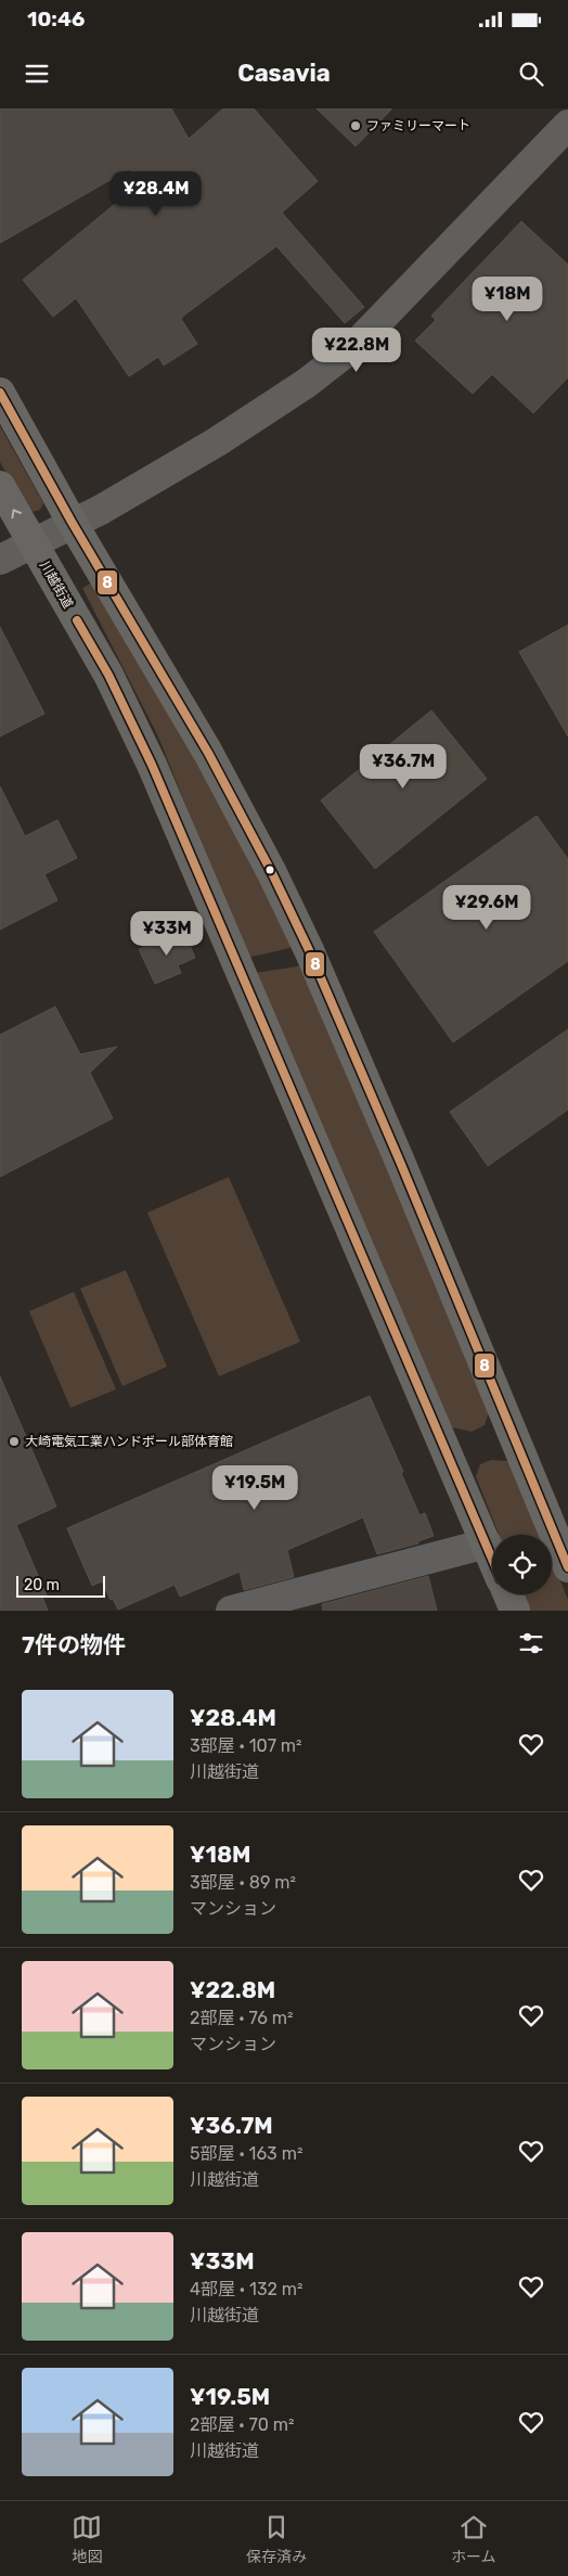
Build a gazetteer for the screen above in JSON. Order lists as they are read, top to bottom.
{
  "streets": {
    "highway": ["川越街道"]
  },
  "places": ["ファミリーマート", "大崎電気工業ハンドボール部体育館"],
  "lines": ["transit line 8"],
  "scale_bar": "20 m",
  "page": {
    "status": "10:46",
    "header": "Casavia",
    "price": [
      "¥28.4M",
      "¥18M",
      "¥22.8M",
      "¥36.7M",
      "¥29.6M",
      "¥33M",
      "¥19.5M"
    ],
    "scale": "20 m",
    "heading": "7件の物件",
    "list": [
      {
        "name": "¥28.4M",
        "note": "3部屋 · 107 m² · 川越街道"
      },
      {
        "name": "¥18M",
        "note": "3部屋 · 89 m² · マンション"
      },
      {
        "name": "¥22.8M",
        "note": "2部屋 · 76 m² · マンション"
      },
      {
        "name": "¥36.7M",
        "note": "5部屋 · 163 m² · 川越街道"
      },
      {
        "name": "¥33M",
        "note": "4部屋 · 132 m² · 川越街道"
      },
      {
        "name": "¥19.5M",
        "note": "2部屋 · 70 m² · 川越街道"
      }
    ],
    "tabs": ["地図", "保存済み", "ホーム"]
  }
}
